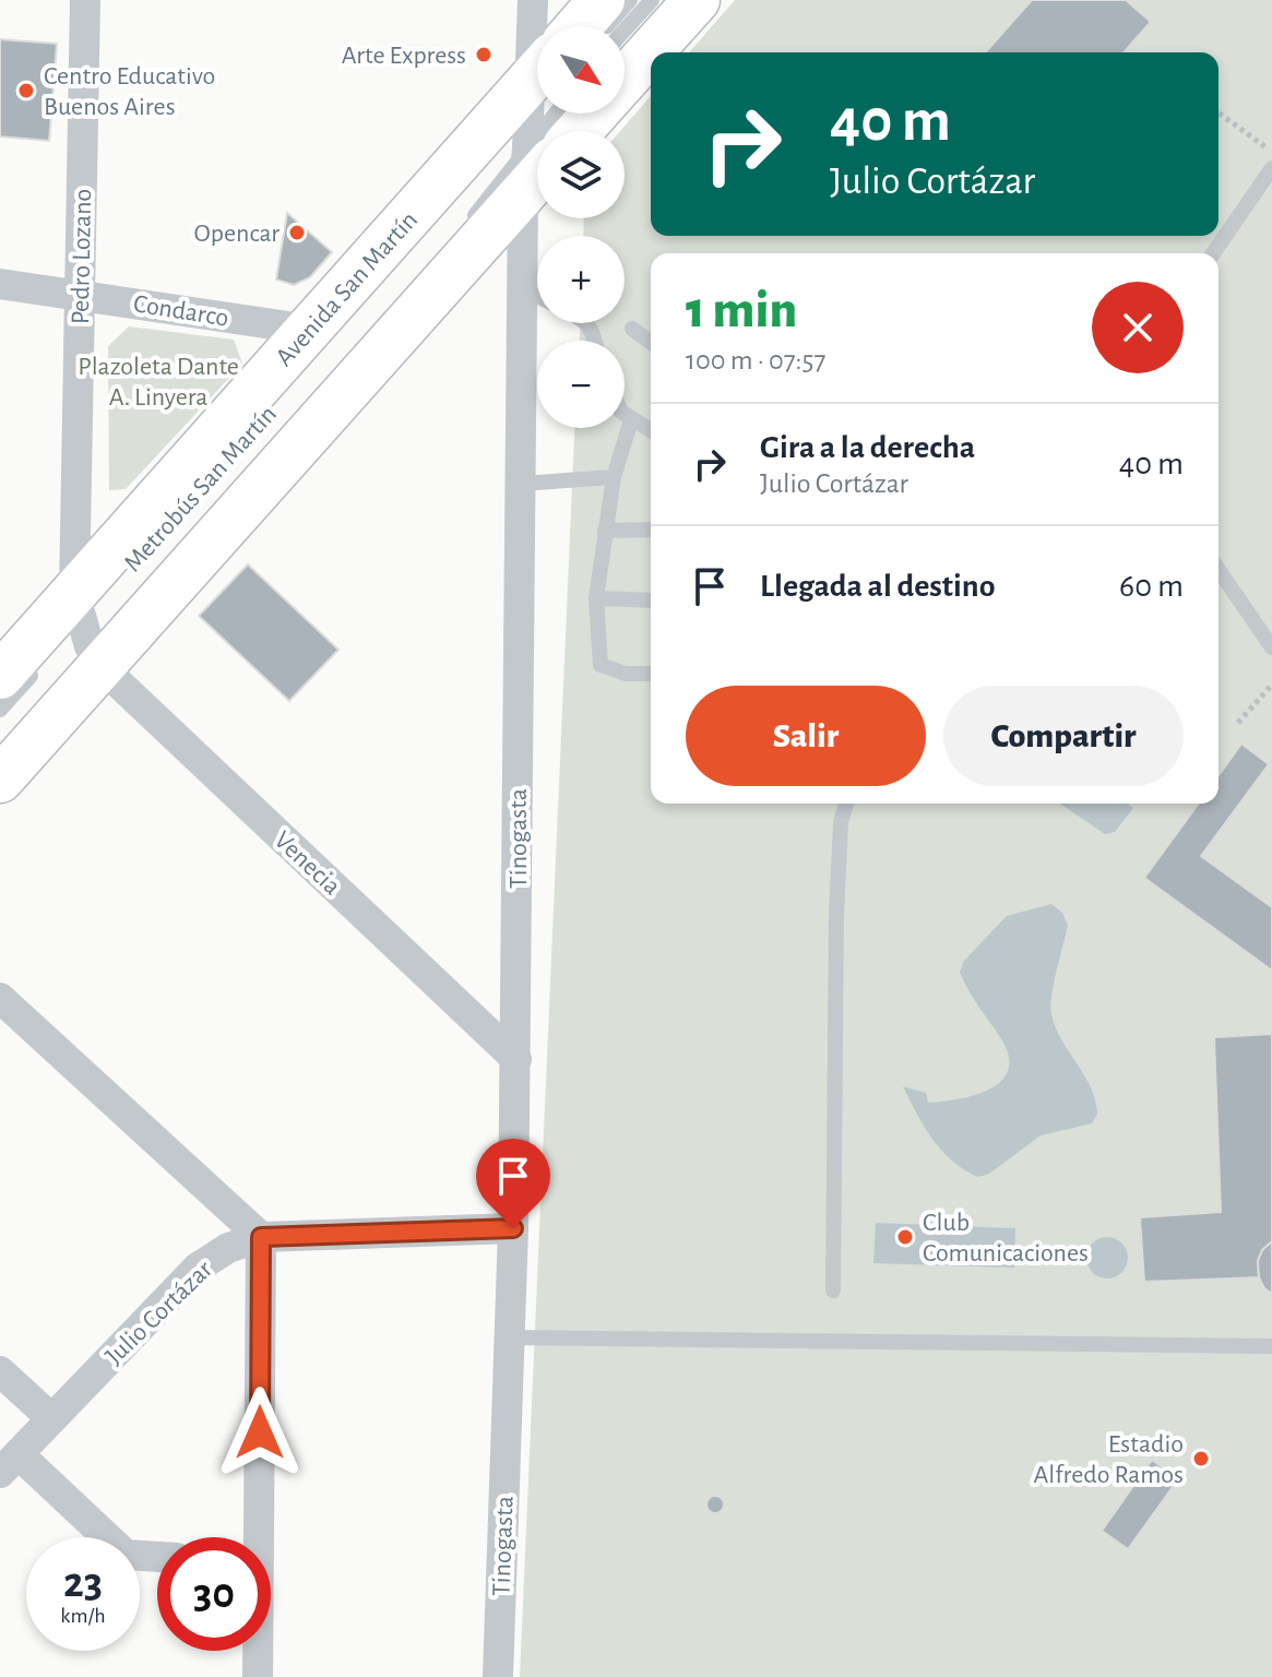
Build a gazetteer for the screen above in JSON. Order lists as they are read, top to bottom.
{
  "streets": {
    "main road": ["Avenida San Martín"],
    "street": [
      "Pedro Lozano",
      "Condarco",
      "Tinogasta",
      "Venecia",
      "Julio Cortázar"
    ]
  },
  "crossings": [
    ["Pedro Lozano", "Avenida San Martín"],
    ["Pedro Lozano", "Condarco"],
    ["Pedro Lozano", "Venecia"],
    ["Avenida San Martín", "Condarco"],
    ["Avenida San Martín", "Tinogasta"],
    ["Avenida San Martín", "Venecia"],
    ["Tinogasta", "Venecia"],
    ["Tinogasta", "Julio Cortázar"]
  ],
  "parks": ["Plazoleta Dante A. Linyera"],
  "places": [
    "Arte Express",
    "Centro Educativo Buenos Aires",
    "Opencar",
    "Club Comunicaciones",
    "Estadio Alfredo Ramos"
  ],
  "north": "bottom right",
  "page": {
    "map_buttons": ["+", "−"],
    "turn": ["40 m", "Julio Cortázar"],
    "heading": ["1 min", "100 m · 07:57"],
    "list": [
      {
        "name": "Gira a la derecha",
        "note": "Julio Cortázar",
        "value": "40 m"
      },
      {
        "name": "Llegada al destino",
        "value": "60 m"
      }
    ],
    "buttons": ["Salir", "Compartir"],
    "speed": "23 km/h",
    "limit": "30"
  }
}
